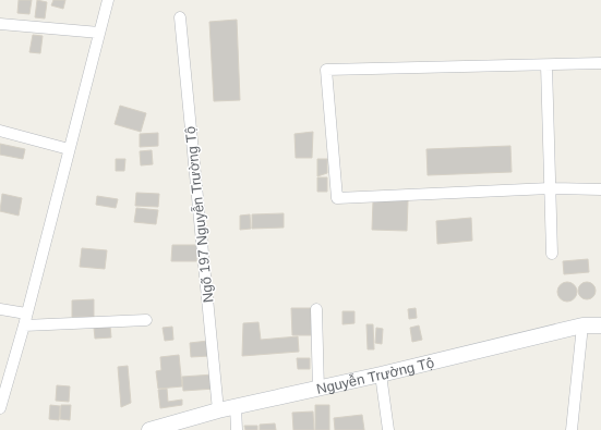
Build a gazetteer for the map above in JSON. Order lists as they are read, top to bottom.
{
  "streets": {
    "main road": ["Nguyễn Trường Tộ"],
    "street": ["Ngõ 197 Nguyễn Trường Tộ"]
  },
  "crossings": [
    ["Ngõ 197 Nguyễn Trường Tộ", "Nguyễn Trường Tộ"]
  ]
}
